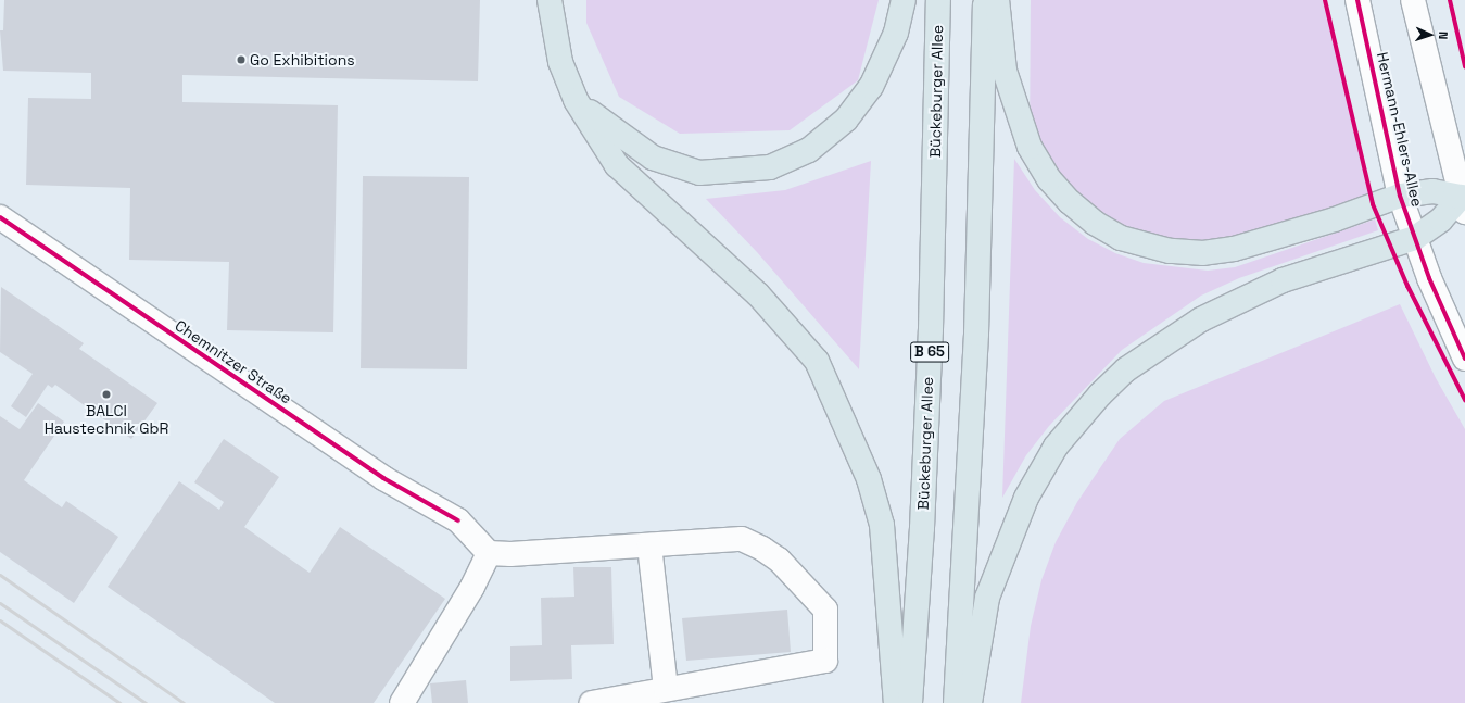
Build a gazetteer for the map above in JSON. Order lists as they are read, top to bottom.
{
  "streets": {
    "highway": ["Bückeburger Allee", "B 65"],
    "street": ["Hermann-Ehlers-Allee", "Chemnitzer Straße"]
  },
  "places": ["Go Exhibitions", "BALCI Haustechnik GbR"],
  "north": "right"
}
